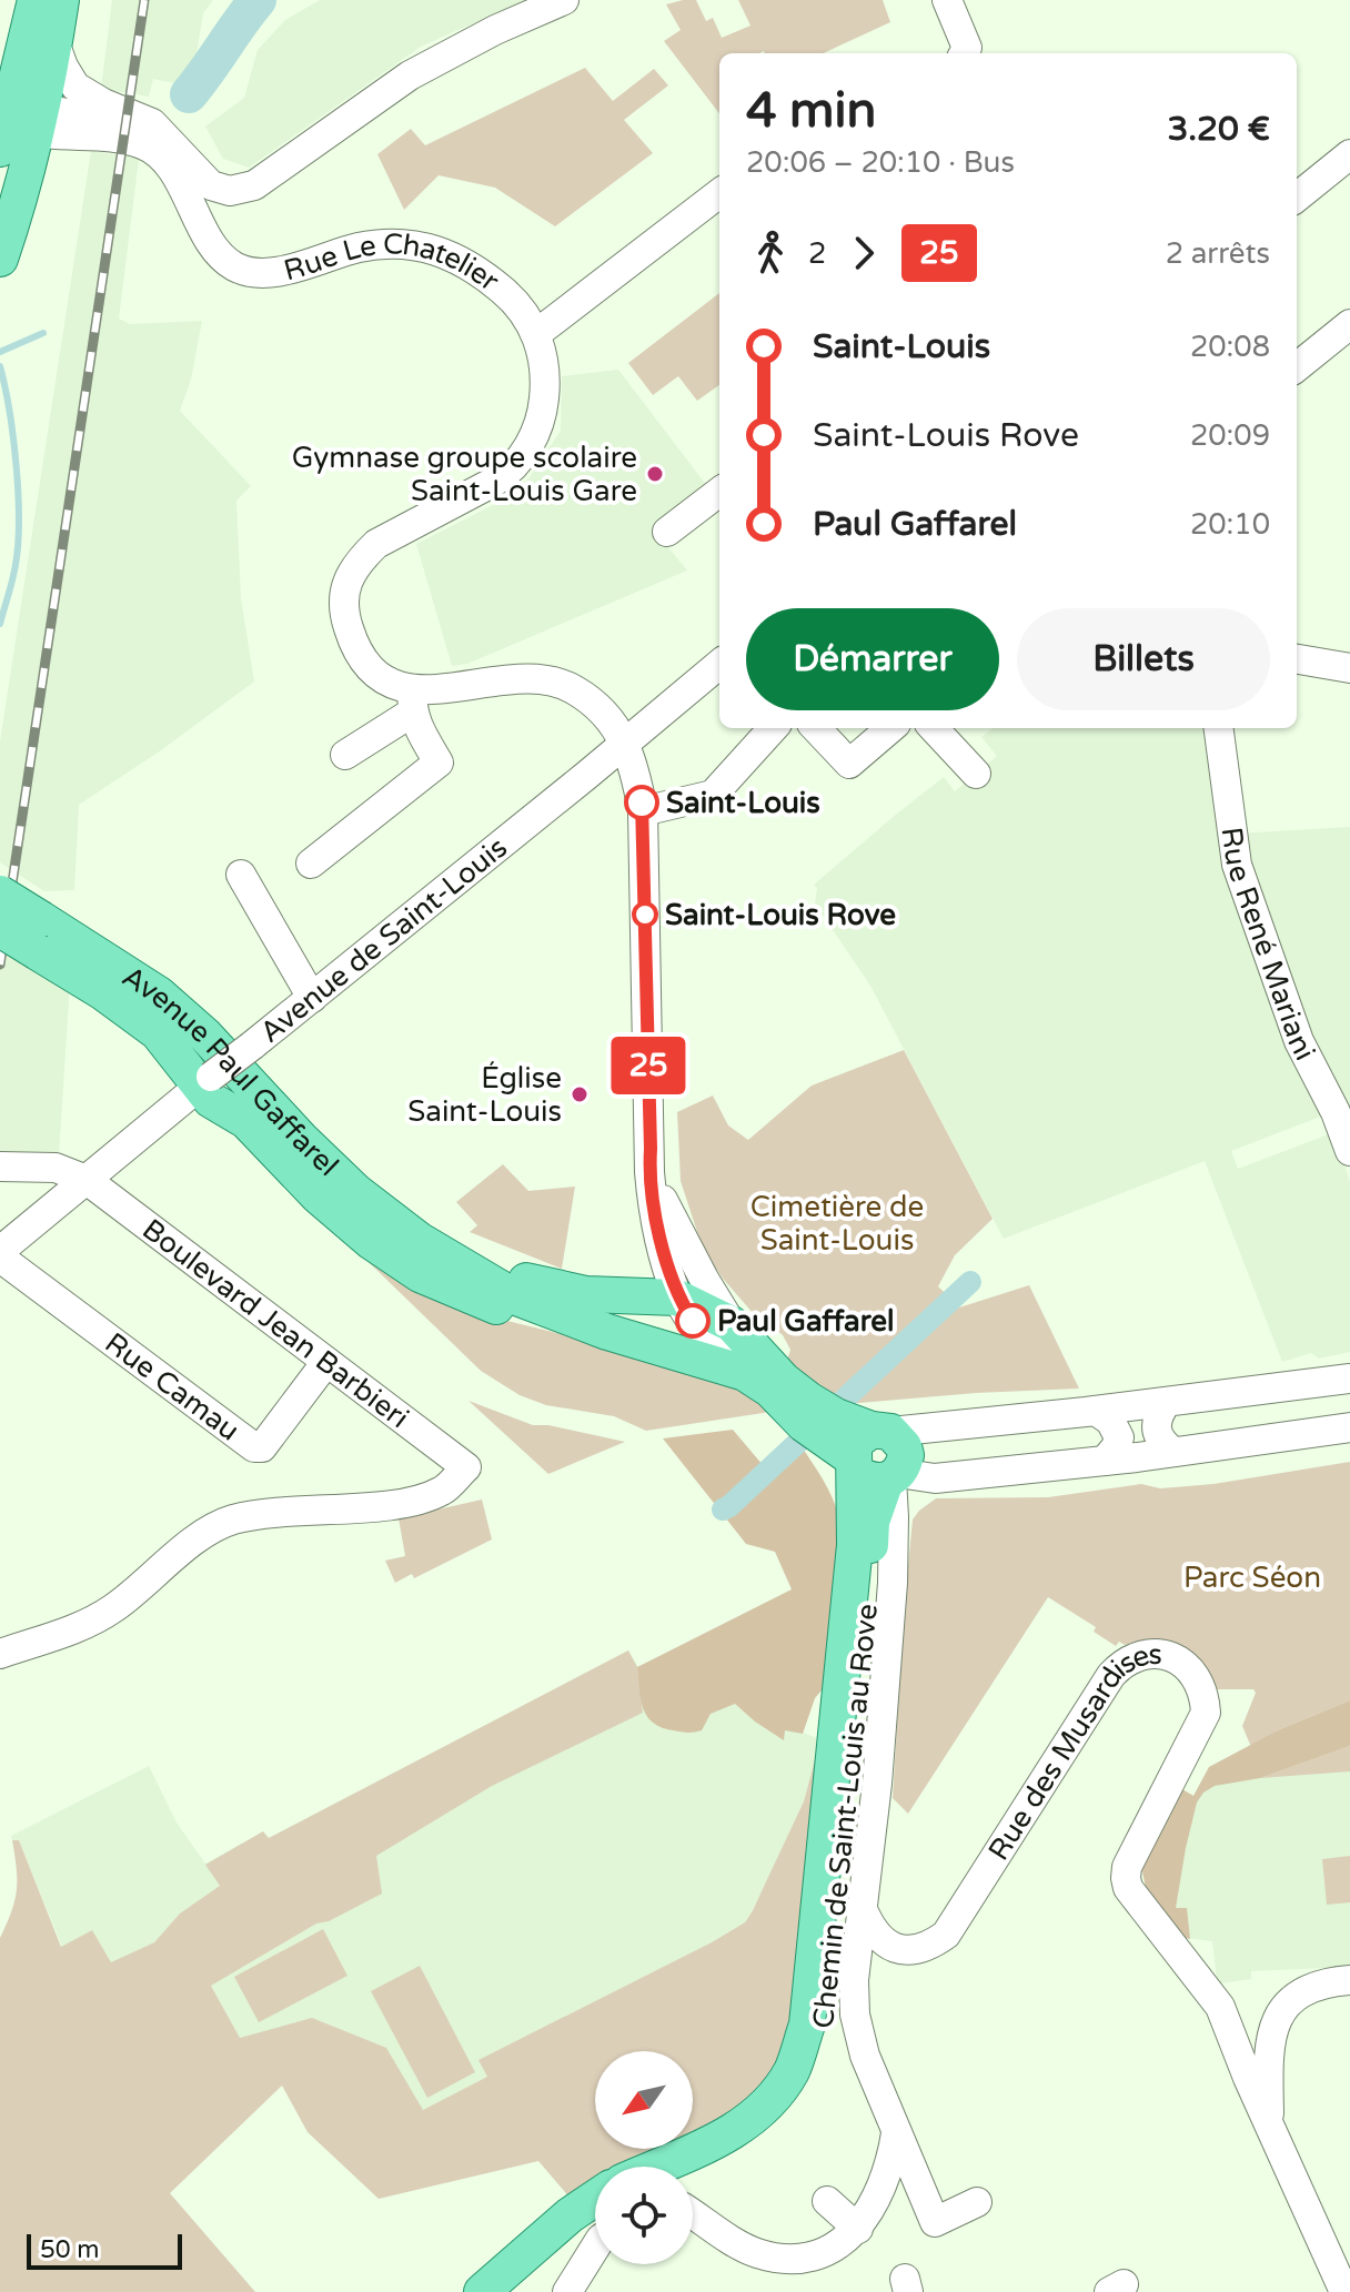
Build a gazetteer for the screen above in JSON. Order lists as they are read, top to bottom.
{
  "streets": {
    "main road": ["Avenue Paul Gaffarel", "Chemin de Saint-Louis au Rove"],
    "street": [
      "Rue Le Chatelier",
      "Avenue de Saint-Louis",
      "Rue René Mariani",
      "Boulevard Jean Barbieri",
      "Rue Camau",
      "Rue des Musardises"
    ]
  },
  "crossings": [
    ["Avenue de Saint-Louis", "Boulevard Jean Barbieri"],
    ["Avenue de Saint-Louis", "Chemin de Saint-Louis au Rove"],
    ["Avenue Paul Gaffarel", "Chemin de Saint-Louis au Rove"],
    ["Boulevard Jean Barbieri", "Rue Camau"]
  ],
  "parks": ["Cimetière de Saint-Louis", "Parc Séon"],
  "places": [
    "Gymnase groupe scolaire Saint-Louis Gare",
    "Saint-Louis",
    "Saint-Louis Rove",
    "Église Saint-Louis",
    "Paul Gaffarel"
  ],
  "lines": ["bus line 25"],
  "scale_bar": "50 m",
  "north": "bottom left",
  "page": {
    "on_map": "25",
    "heading": ["4 min", "20:06 – 20:10 · Bus", "3.20 €"],
    "legs": ["2", "25", "2 arrêts"],
    "list": [
      {
        "name": "Saint-Louis",
        "value": "20:08"
      },
      {
        "name": "Saint-Louis Rove",
        "value": "20:09"
      },
      {
        "name": "Paul Gaffarel",
        "value": "20:10"
      }
    ],
    "buttons": ["Démarrer", "Billets"],
    "scale": "50 m"
  }
}
